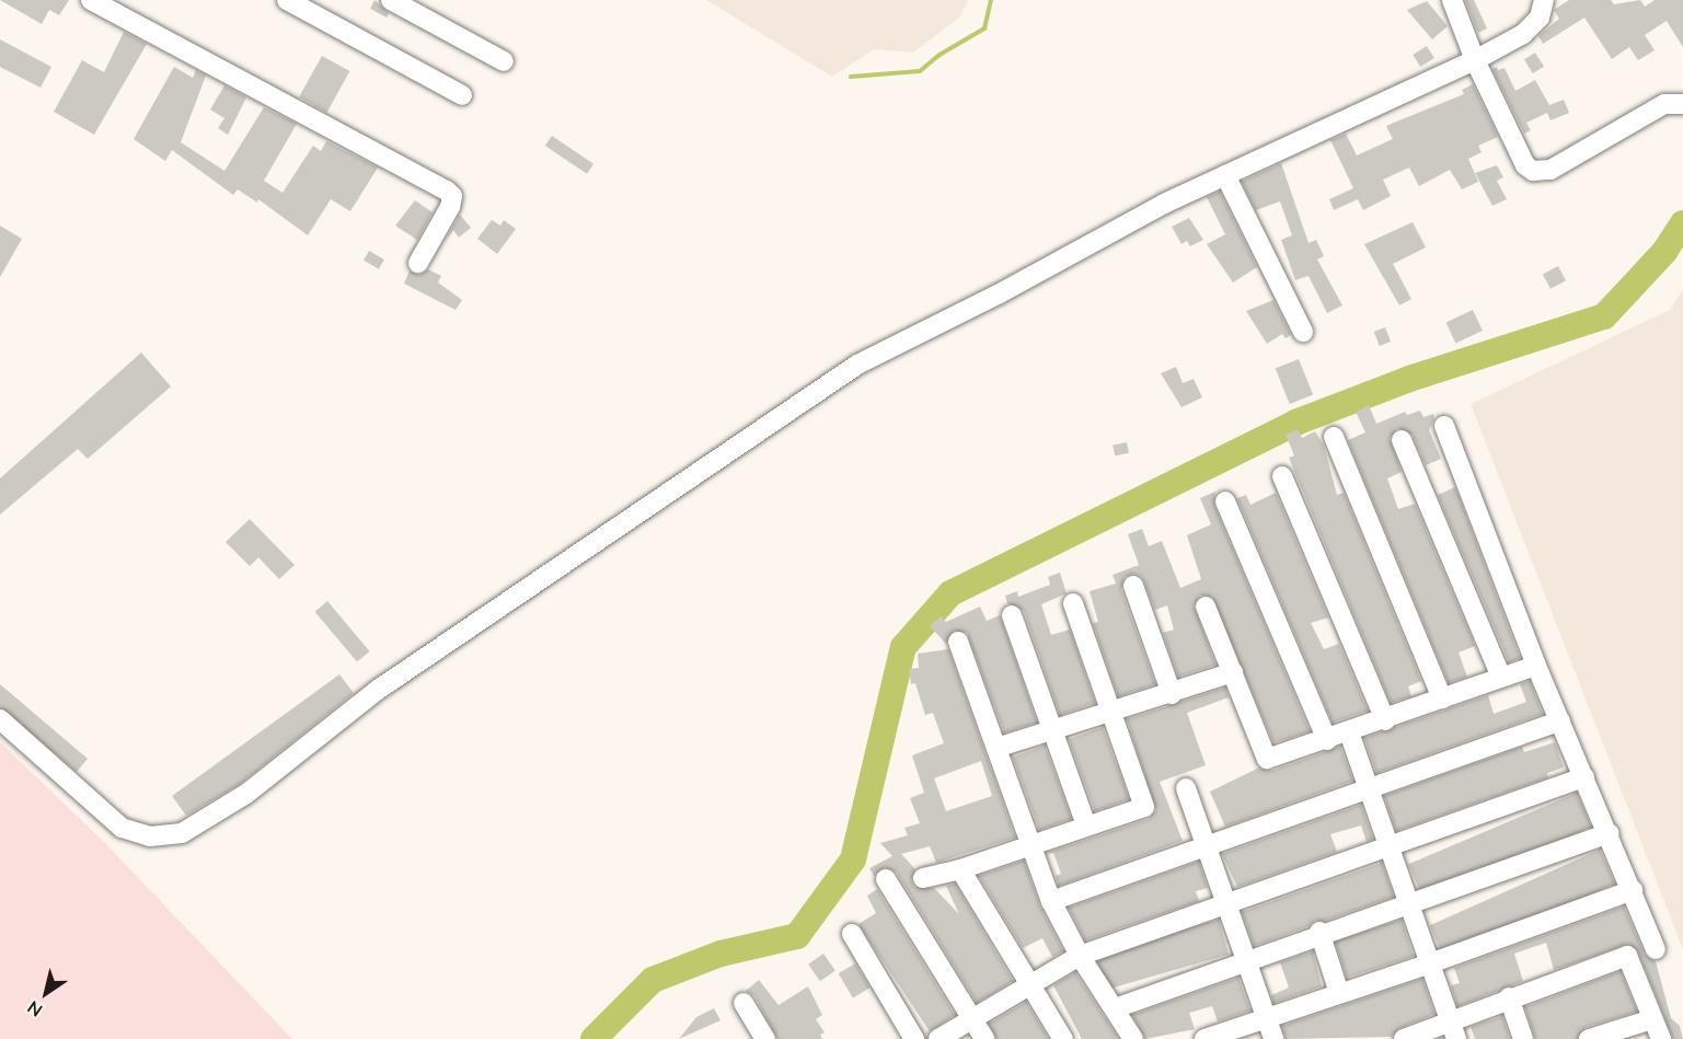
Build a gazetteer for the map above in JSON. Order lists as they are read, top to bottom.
{
  "north": "bottom left"
}
